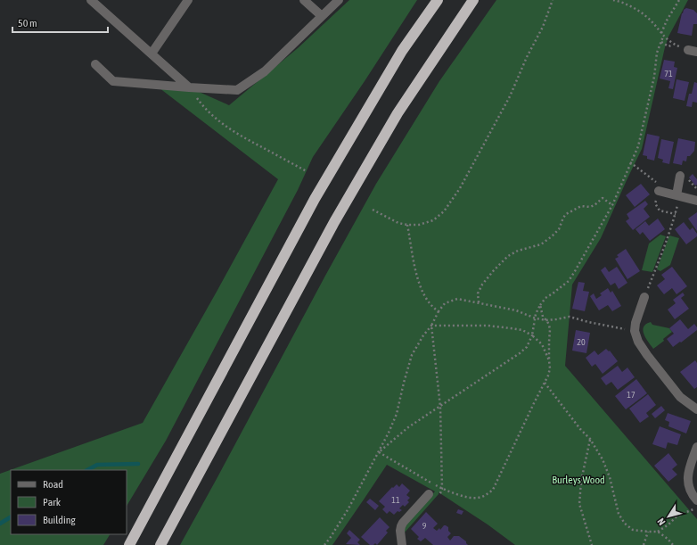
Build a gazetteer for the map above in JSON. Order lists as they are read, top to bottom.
{
  "parks": ["Burleys Wood"],
  "house_numbers": [
    "71",
    "20",
    "17",
    "11",
    "9"
  ],
  "legend": ["Road", "Park", "Building"],
  "scale_bar": "50 m",
  "north": "bottom left"
}
